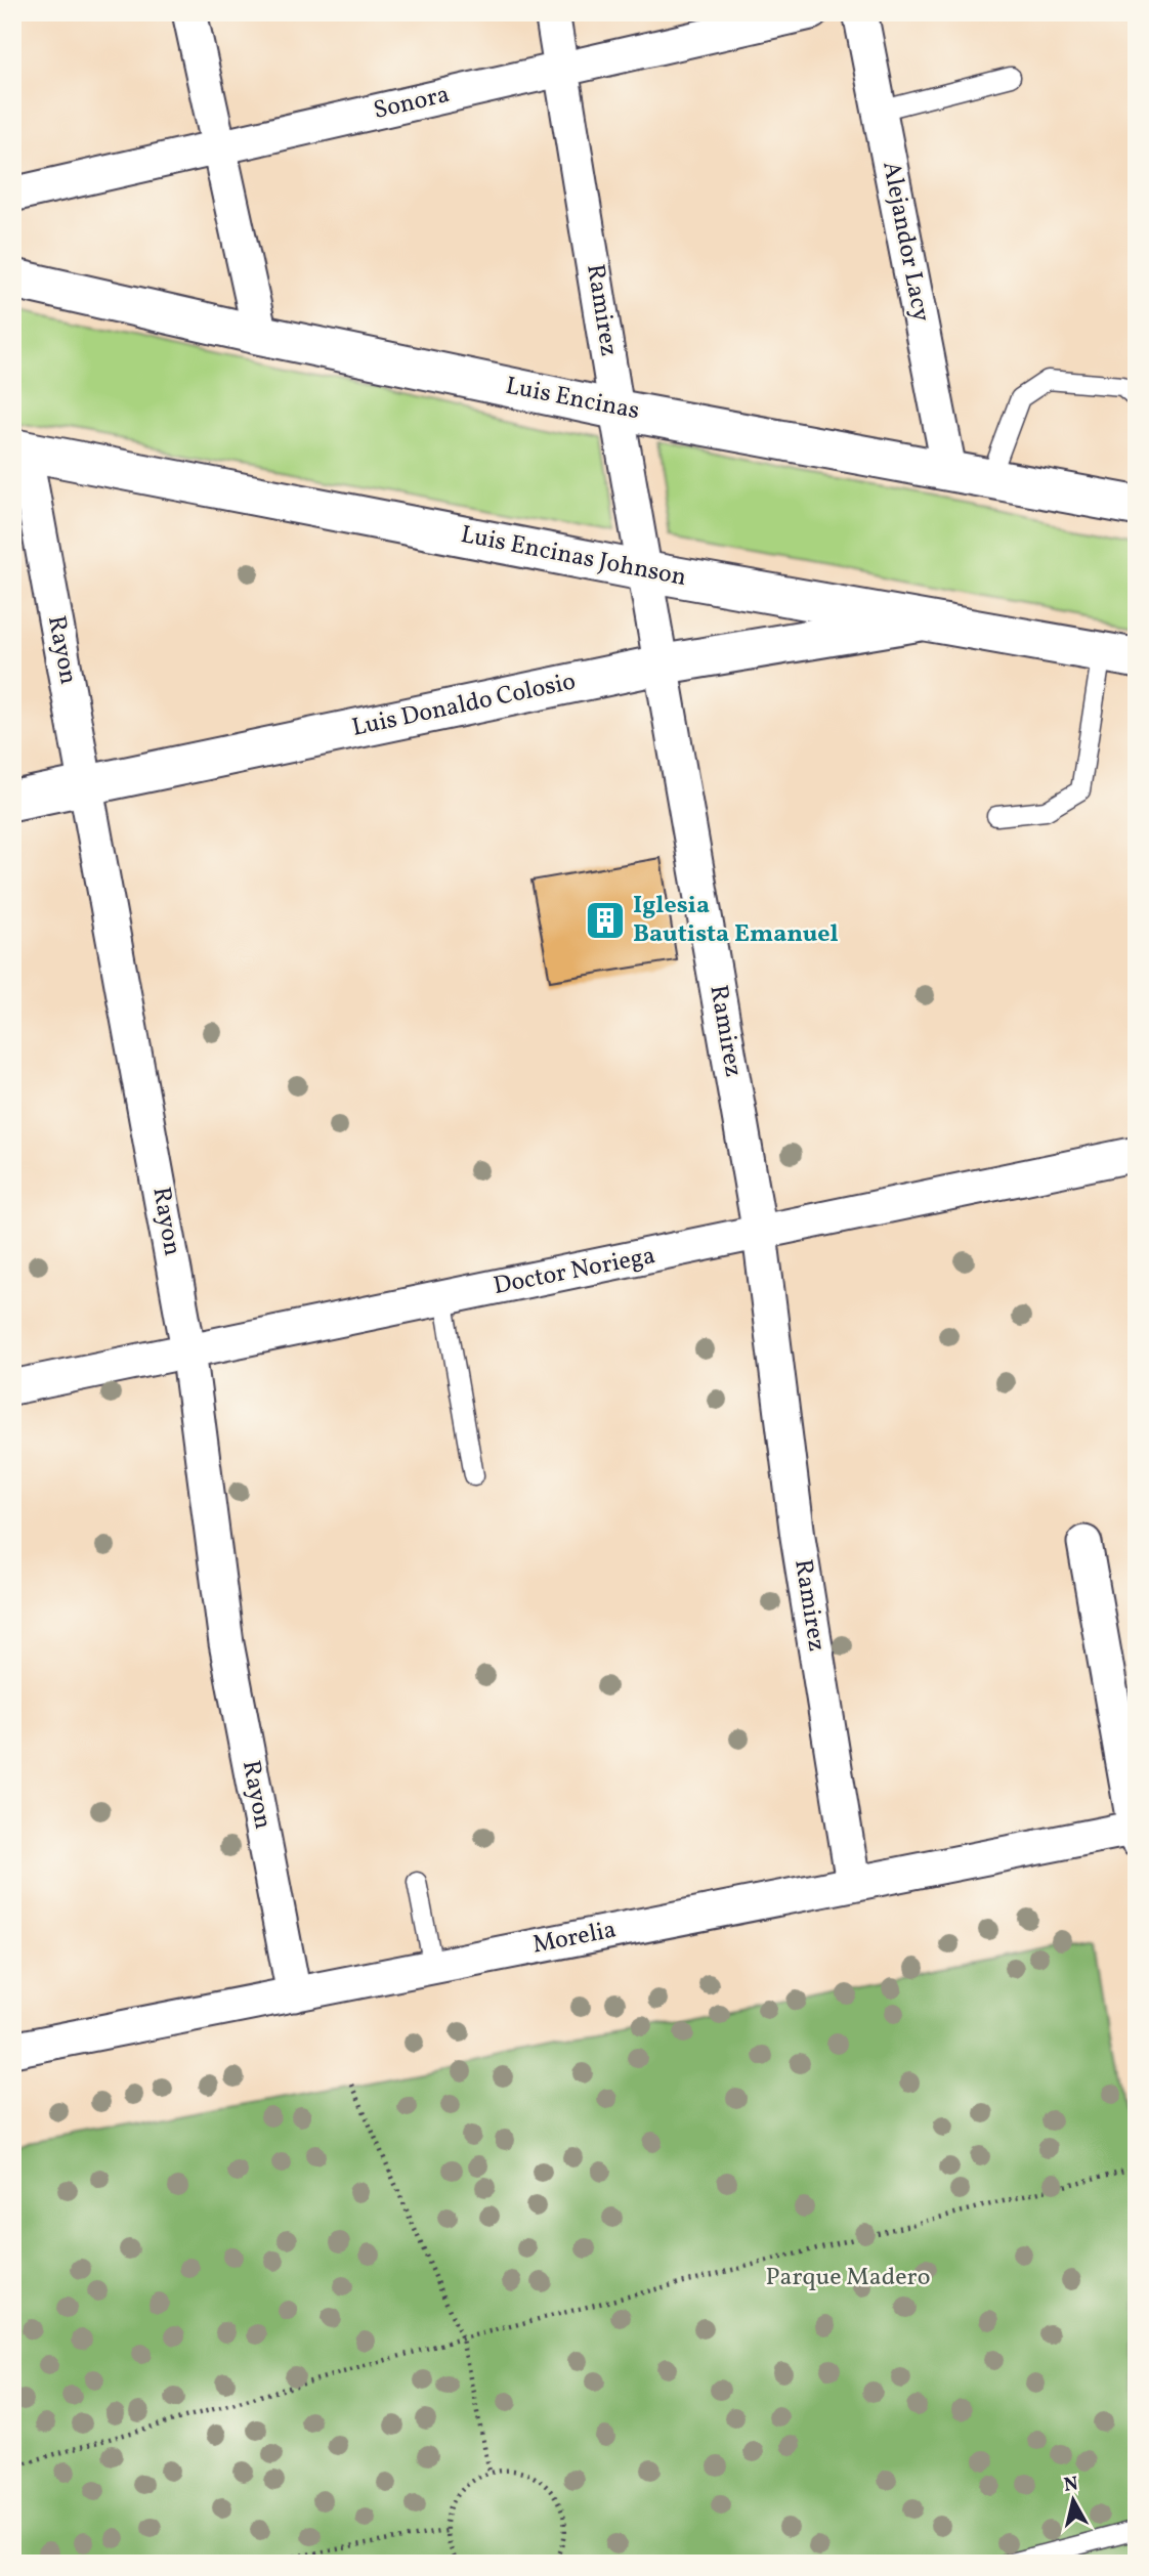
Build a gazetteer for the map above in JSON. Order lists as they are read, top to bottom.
{
  "streets": {
    "main road": ["Luis Encinas", "Luis Encinas Johnson", "Luis Donaldo Colosio"],
    "street": [
      "Sonora",
      "Alejandor Lacy",
      "Ramirez",
      "Rayon",
      "Doctor Noriega",
      "Morelia"
    ]
  },
  "crossings": [
    ["Sonora", "Ramirez"],
    ["Alejandor Lacy", "Luis Encinas"],
    ["Ramirez", "Luis Encinas"],
    ["Ramirez", "Luis Encinas Johnson"],
    ["Ramirez", "Luis Donaldo Colosio"],
    ["Ramirez", "Doctor Noriega"],
    ["Ramirez", "Morelia"],
    ["Luis Encinas Johnson", "Rayon"],
    ["Luis Encinas Johnson", "Luis Donaldo Colosio"],
    ["Rayon", "Luis Donaldo Colosio"],
    ["Rayon", "Doctor Noriega"],
    ["Rayon", "Morelia"]
  ],
  "parks": ["Parque Madero"],
  "places": {
    "building": ["Iglesia Bautista Emanuel"]
  },
  "north": "top"
}
